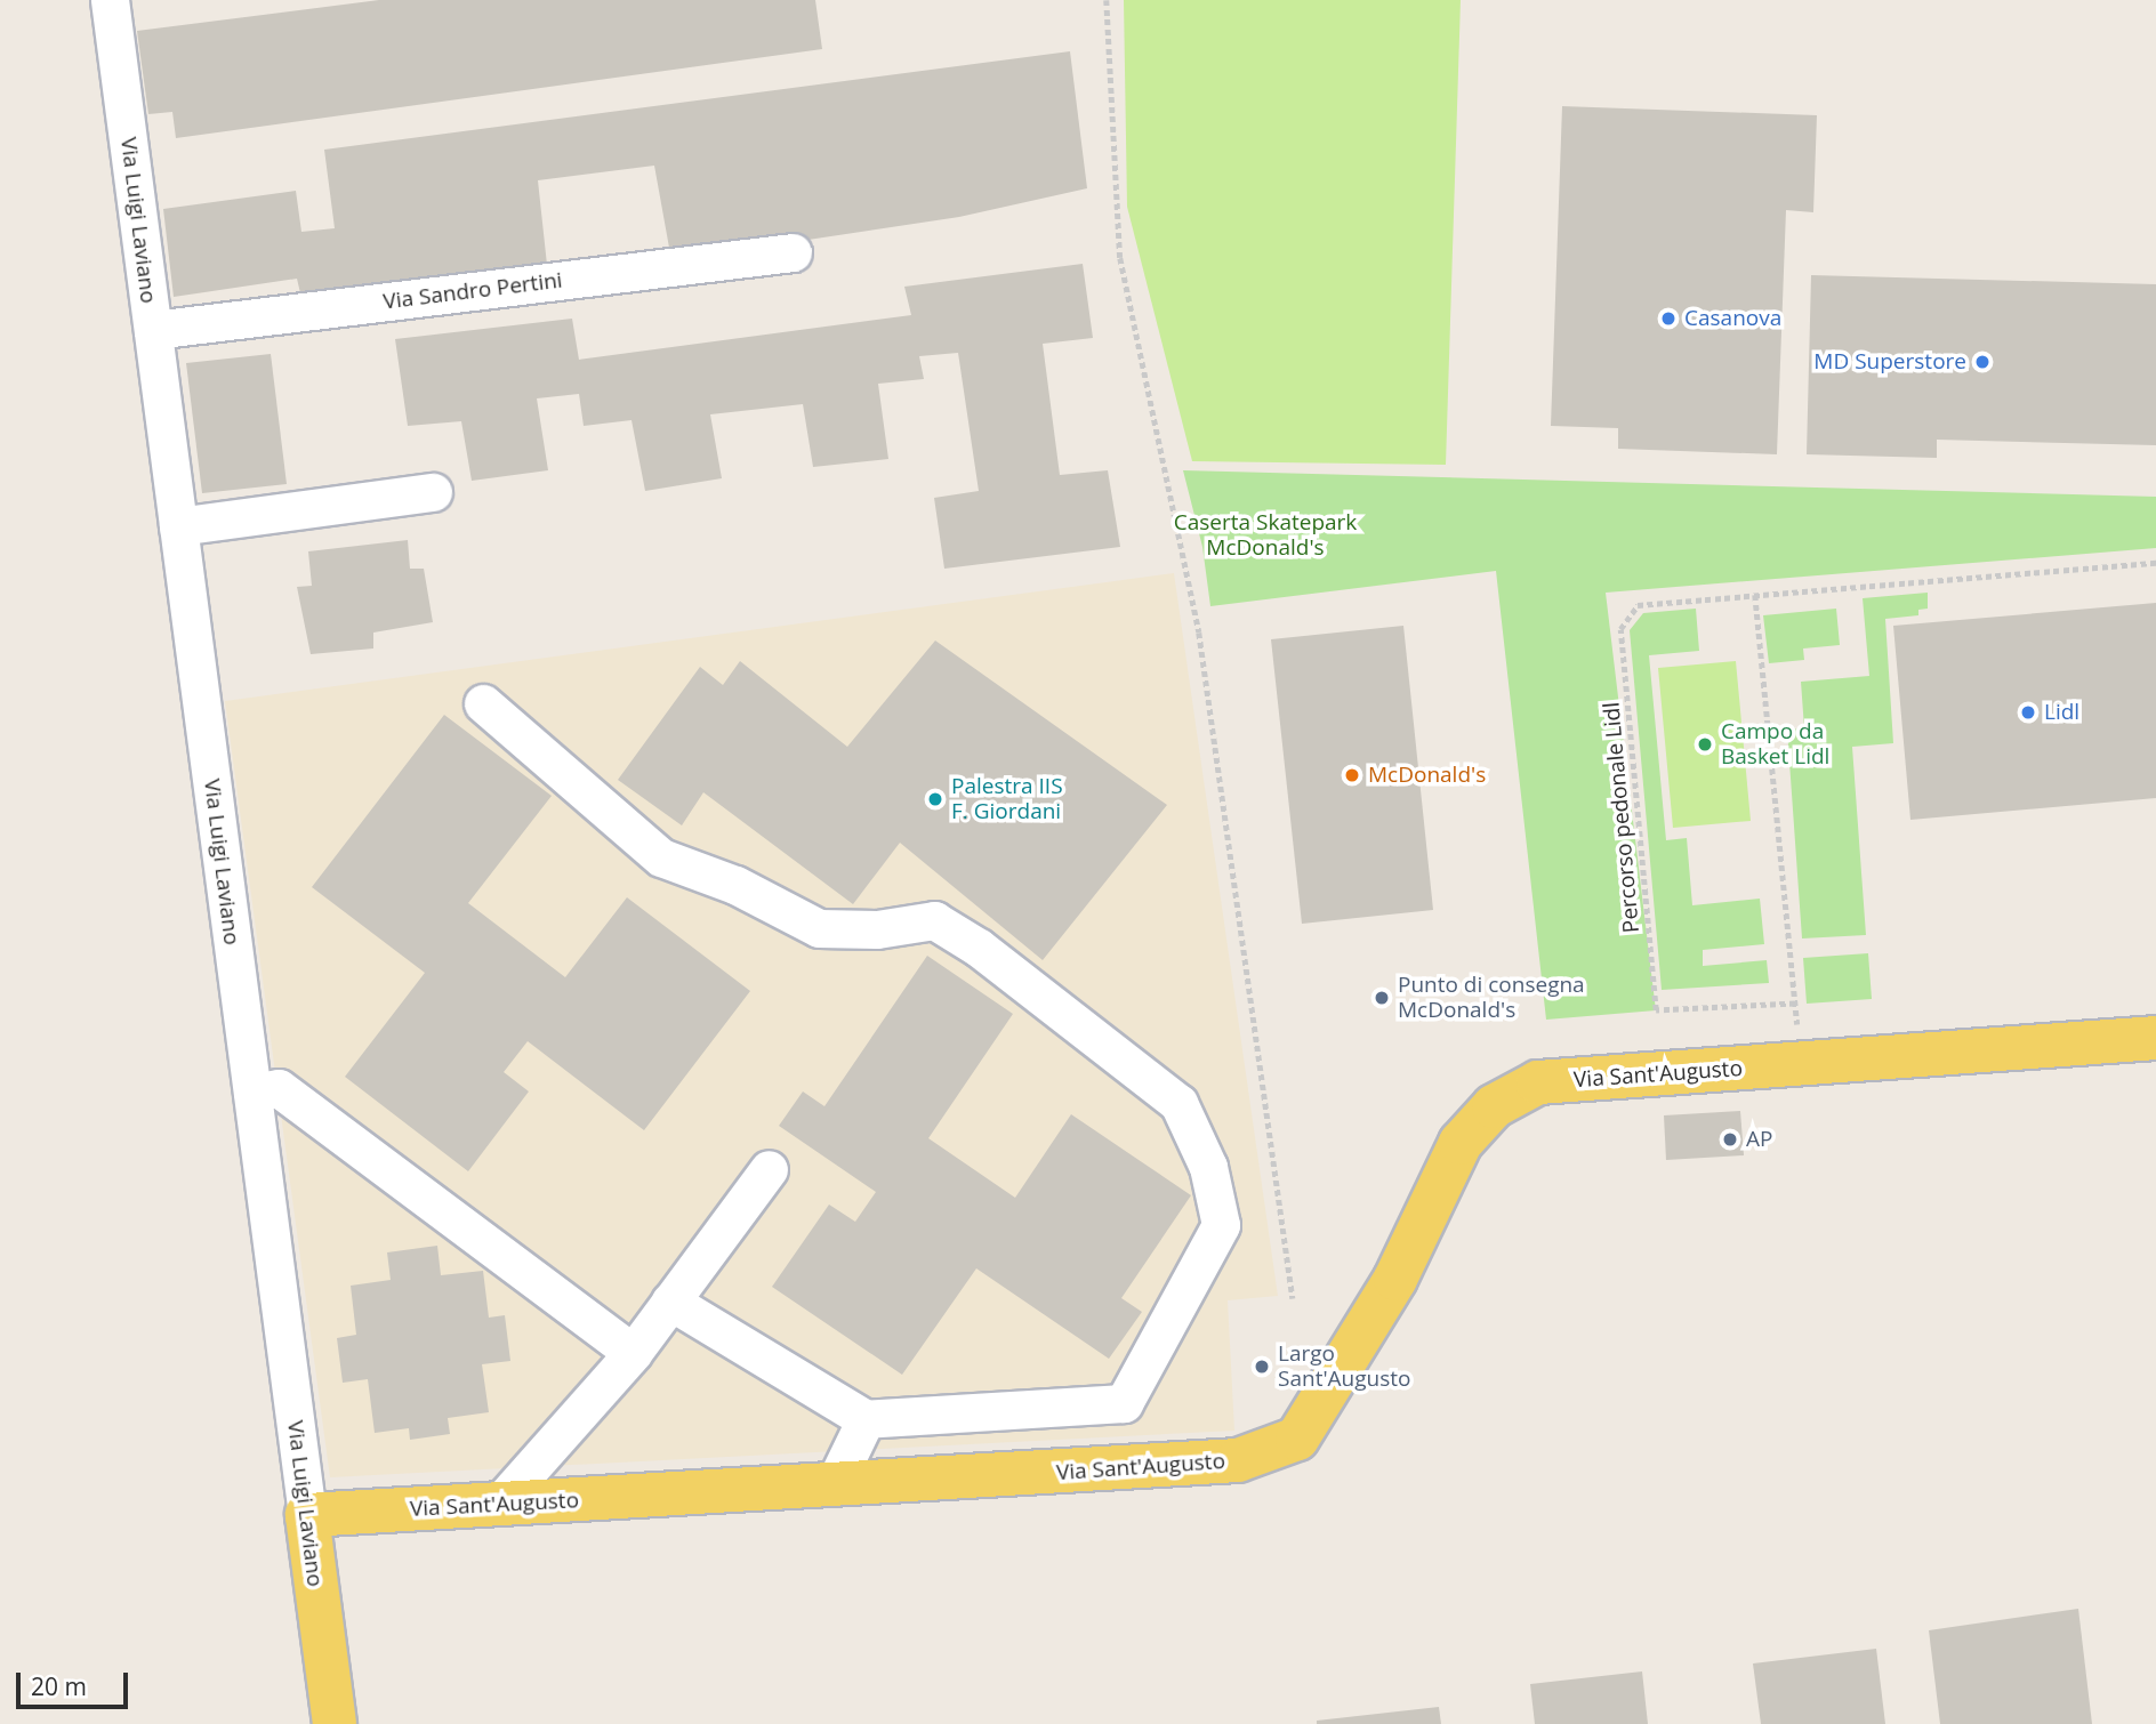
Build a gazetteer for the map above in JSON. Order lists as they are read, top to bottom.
{
  "streets": {
    "main road": ["Via Luigi Laviano", "Via Sant'Augusto"],
    "street": ["Via Sandro Pertini"],
    "path": ["Percorso pedonale Lidl"]
  },
  "crossings": [
    ["Via Luigi Laviano", "Via Sandro Pertini"],
    ["Via Luigi Laviano", "Via Sant'Augusto"]
  ],
  "parks": ["Caserta Skatepark McDonald's"],
  "places": [
    "Casanova",
    "MD Superstore",
    "Lidl",
    "Campo da Basket Lidl",
    "McDonald's",
    "Palestra IIS F. Giordani",
    "Punto di consegna McDonald's",
    "AP",
    "Largo Sant'Augusto"
  ],
  "scale_bar": "20 m"
}
